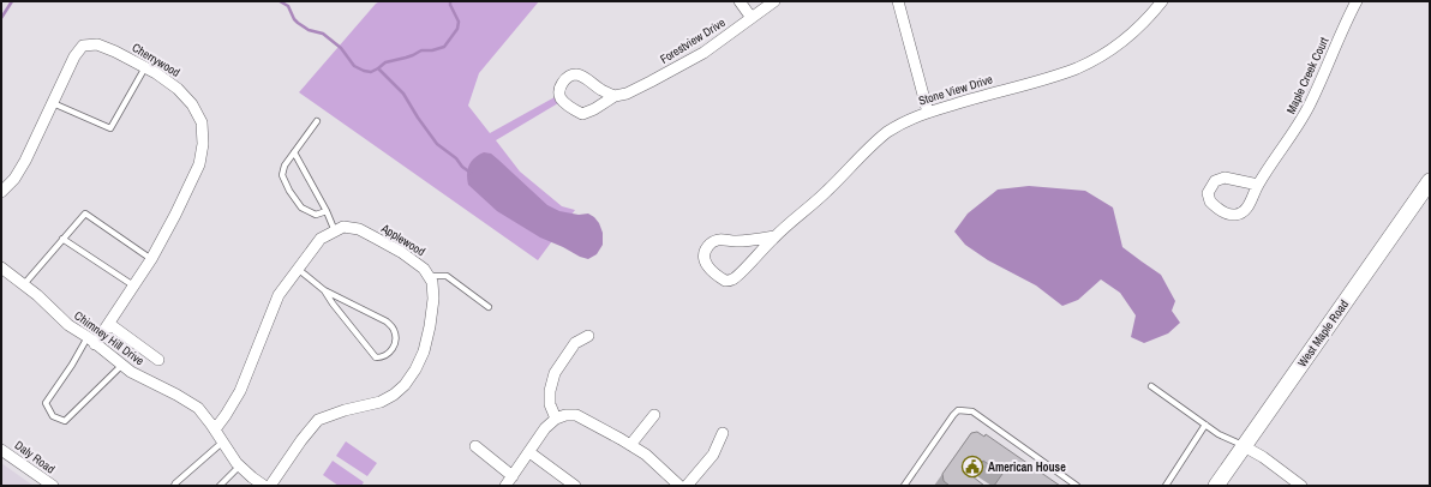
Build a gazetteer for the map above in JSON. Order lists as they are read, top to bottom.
{
  "streets": {
    "main road": ["West Maple Road"],
    "street": [
      "Forestview Drive",
      "Cherrywood",
      "Maple Creek Court",
      "Stone View Drive",
      "Applewood",
      "Chimney Hill Drive",
      "Daly Road"
    ]
  },
  "crossings": [
    ["Cherrywood", "Chimney Hill Drive"]
  ],
  "places": {
    "public building": ["American House"]
  }
}
